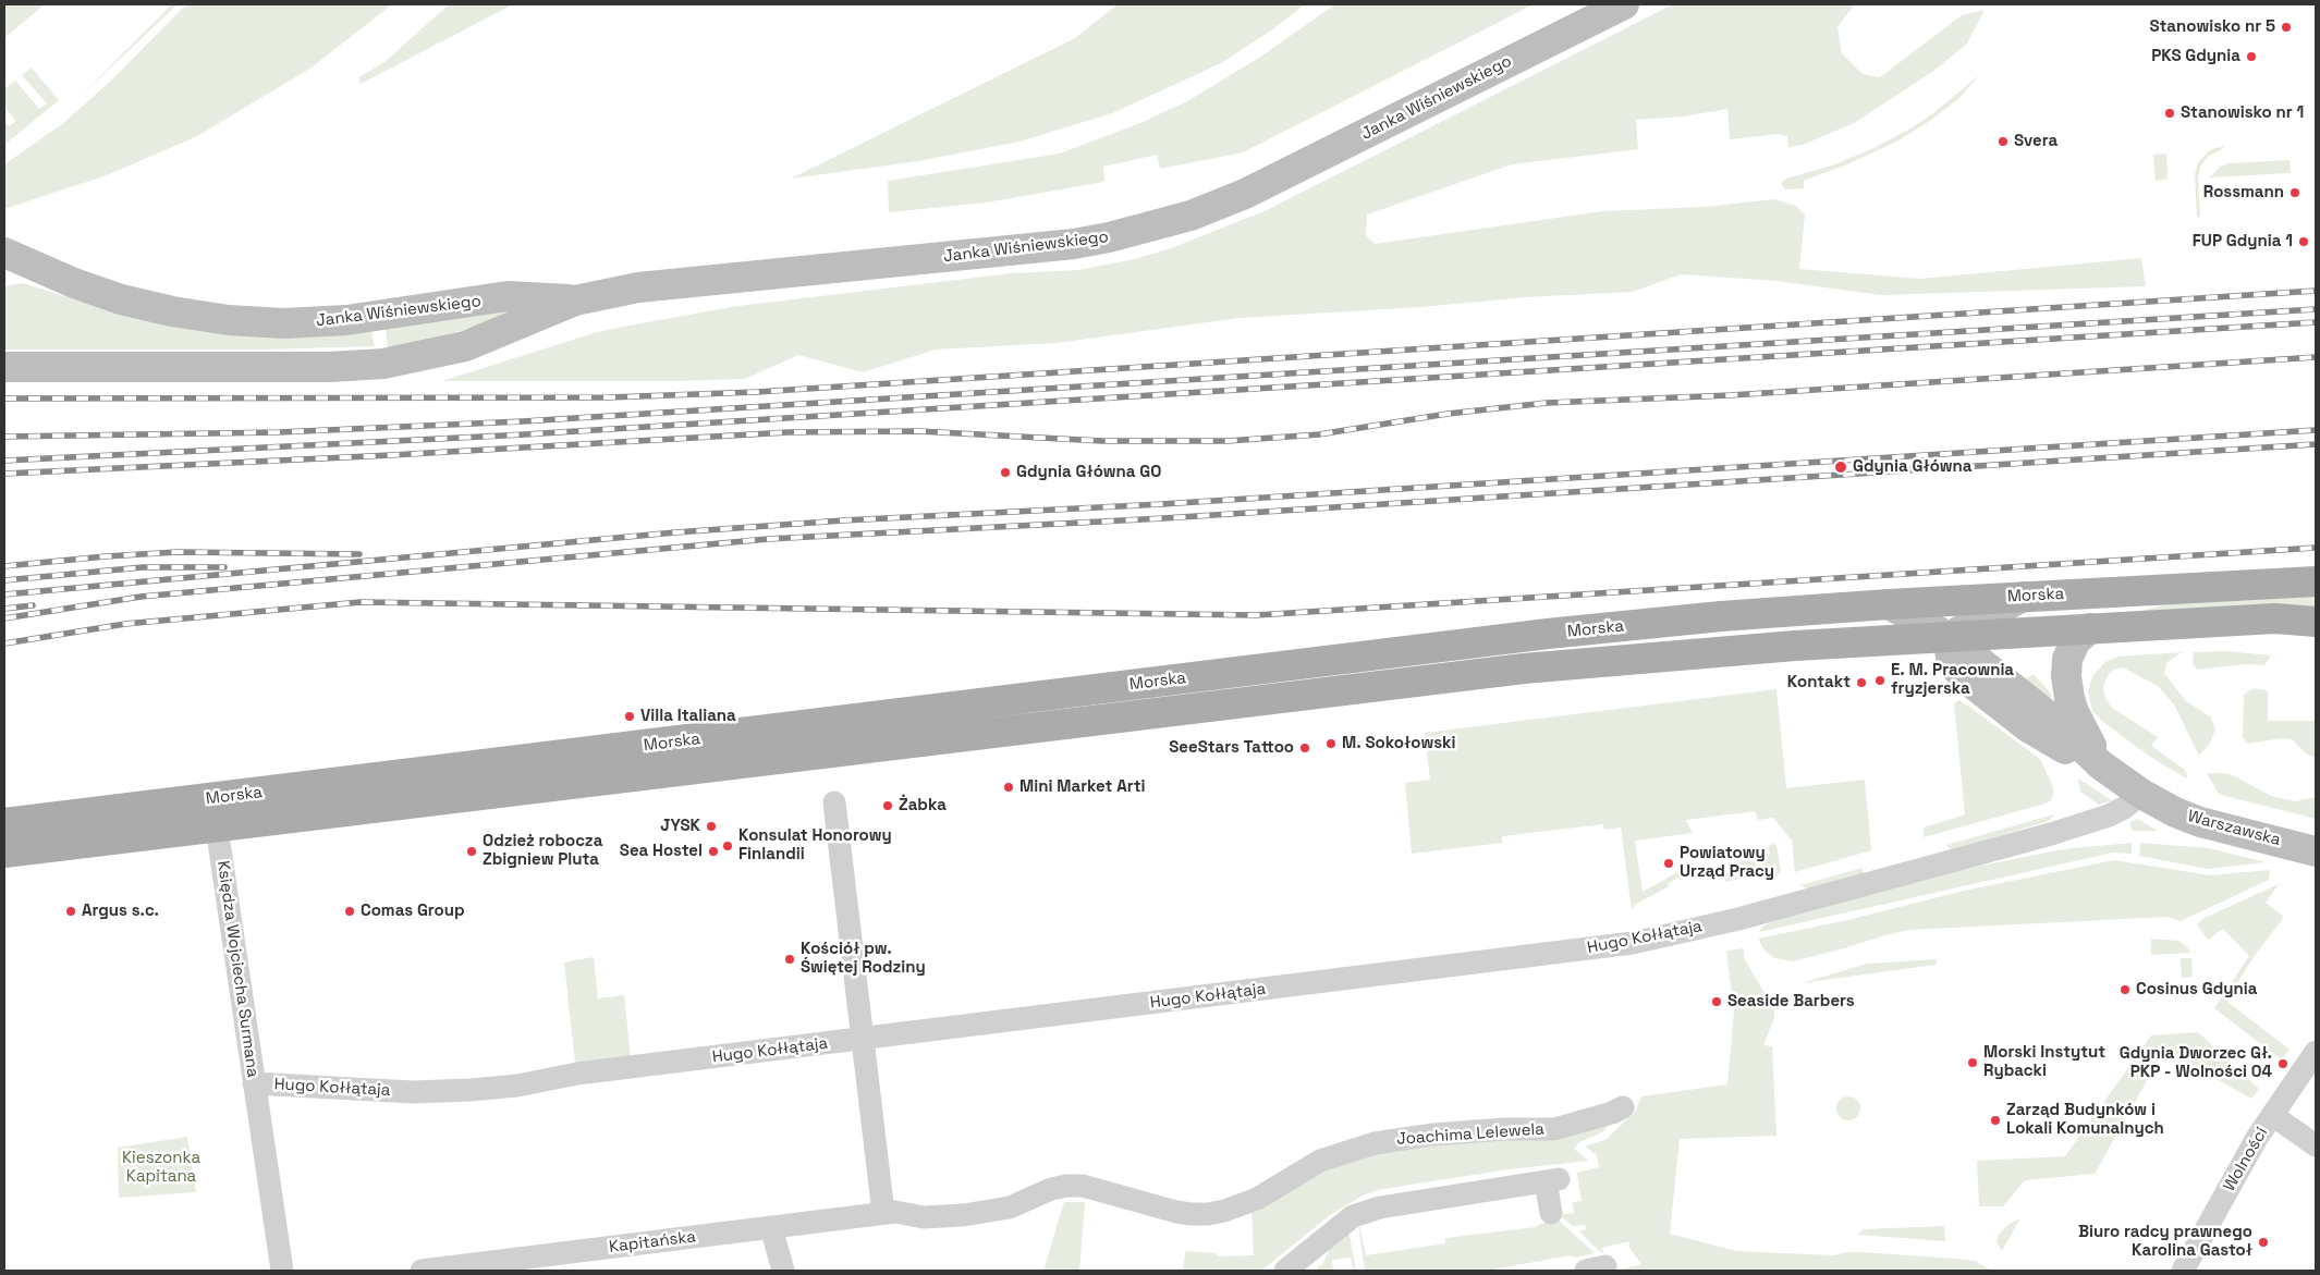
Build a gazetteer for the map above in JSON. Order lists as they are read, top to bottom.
{
  "streets": {
    "main road": ["Janka Wiśniewskiego", "Morska", "Warszawska"],
    "street": [
      "Hugo Kołłątaja",
      "Księdza Wojciecha Surmana",
      "Joachima Lelewela",
      "Wolności",
      "Kapitańska"
    ]
  },
  "crossings": [
    ["Morska", "Warszawska"],
    ["Morska", "Księdza Wojciecha Surmana"],
    ["Warszawska", "Hugo Kołłątaja"],
    ["Hugo Kołłątaja", "Księdza Wojciecha Surmana"],
    ["Joachima Lelewela", "Kapitańska"]
  ],
  "parks": ["Kieszonka Kapitana"],
  "places": [
    "Stanowisko nr 5",
    "PKS Gdynia",
    "Stanowisko nr 1",
    "Svera",
    "Rossmann",
    "FUP Gdynia 1",
    "Gdynia Główna",
    "Gdynia Główna GO",
    "E. M. Pracownia fryzjerska",
    "Kontakt",
    "Villa Italiana",
    "M. Sokołowski",
    "SeeStars Tattoo",
    "Mini Market Arti",
    "Żabka",
    "JYSK",
    "Konsulat Honorowy Finlandii",
    "Odzież robocza Zbigniew Pluta",
    "Sea Hostel",
    "Powiatowy Urząd Pracy",
    "Argus s.c.",
    "Comas Group",
    "Kościół pw. Świętej Rodziny",
    "Cosinus Gdynia",
    "Seaside Barbers",
    "Morski Instytut Rybacki",
    "Gdynia Dworzec Gł. PKP - Wolności 04",
    "Zarząd Budynków i Lokali Komunalnych",
    "Biuro radcy prawnego Karolina Gastoł"
  ]
}
